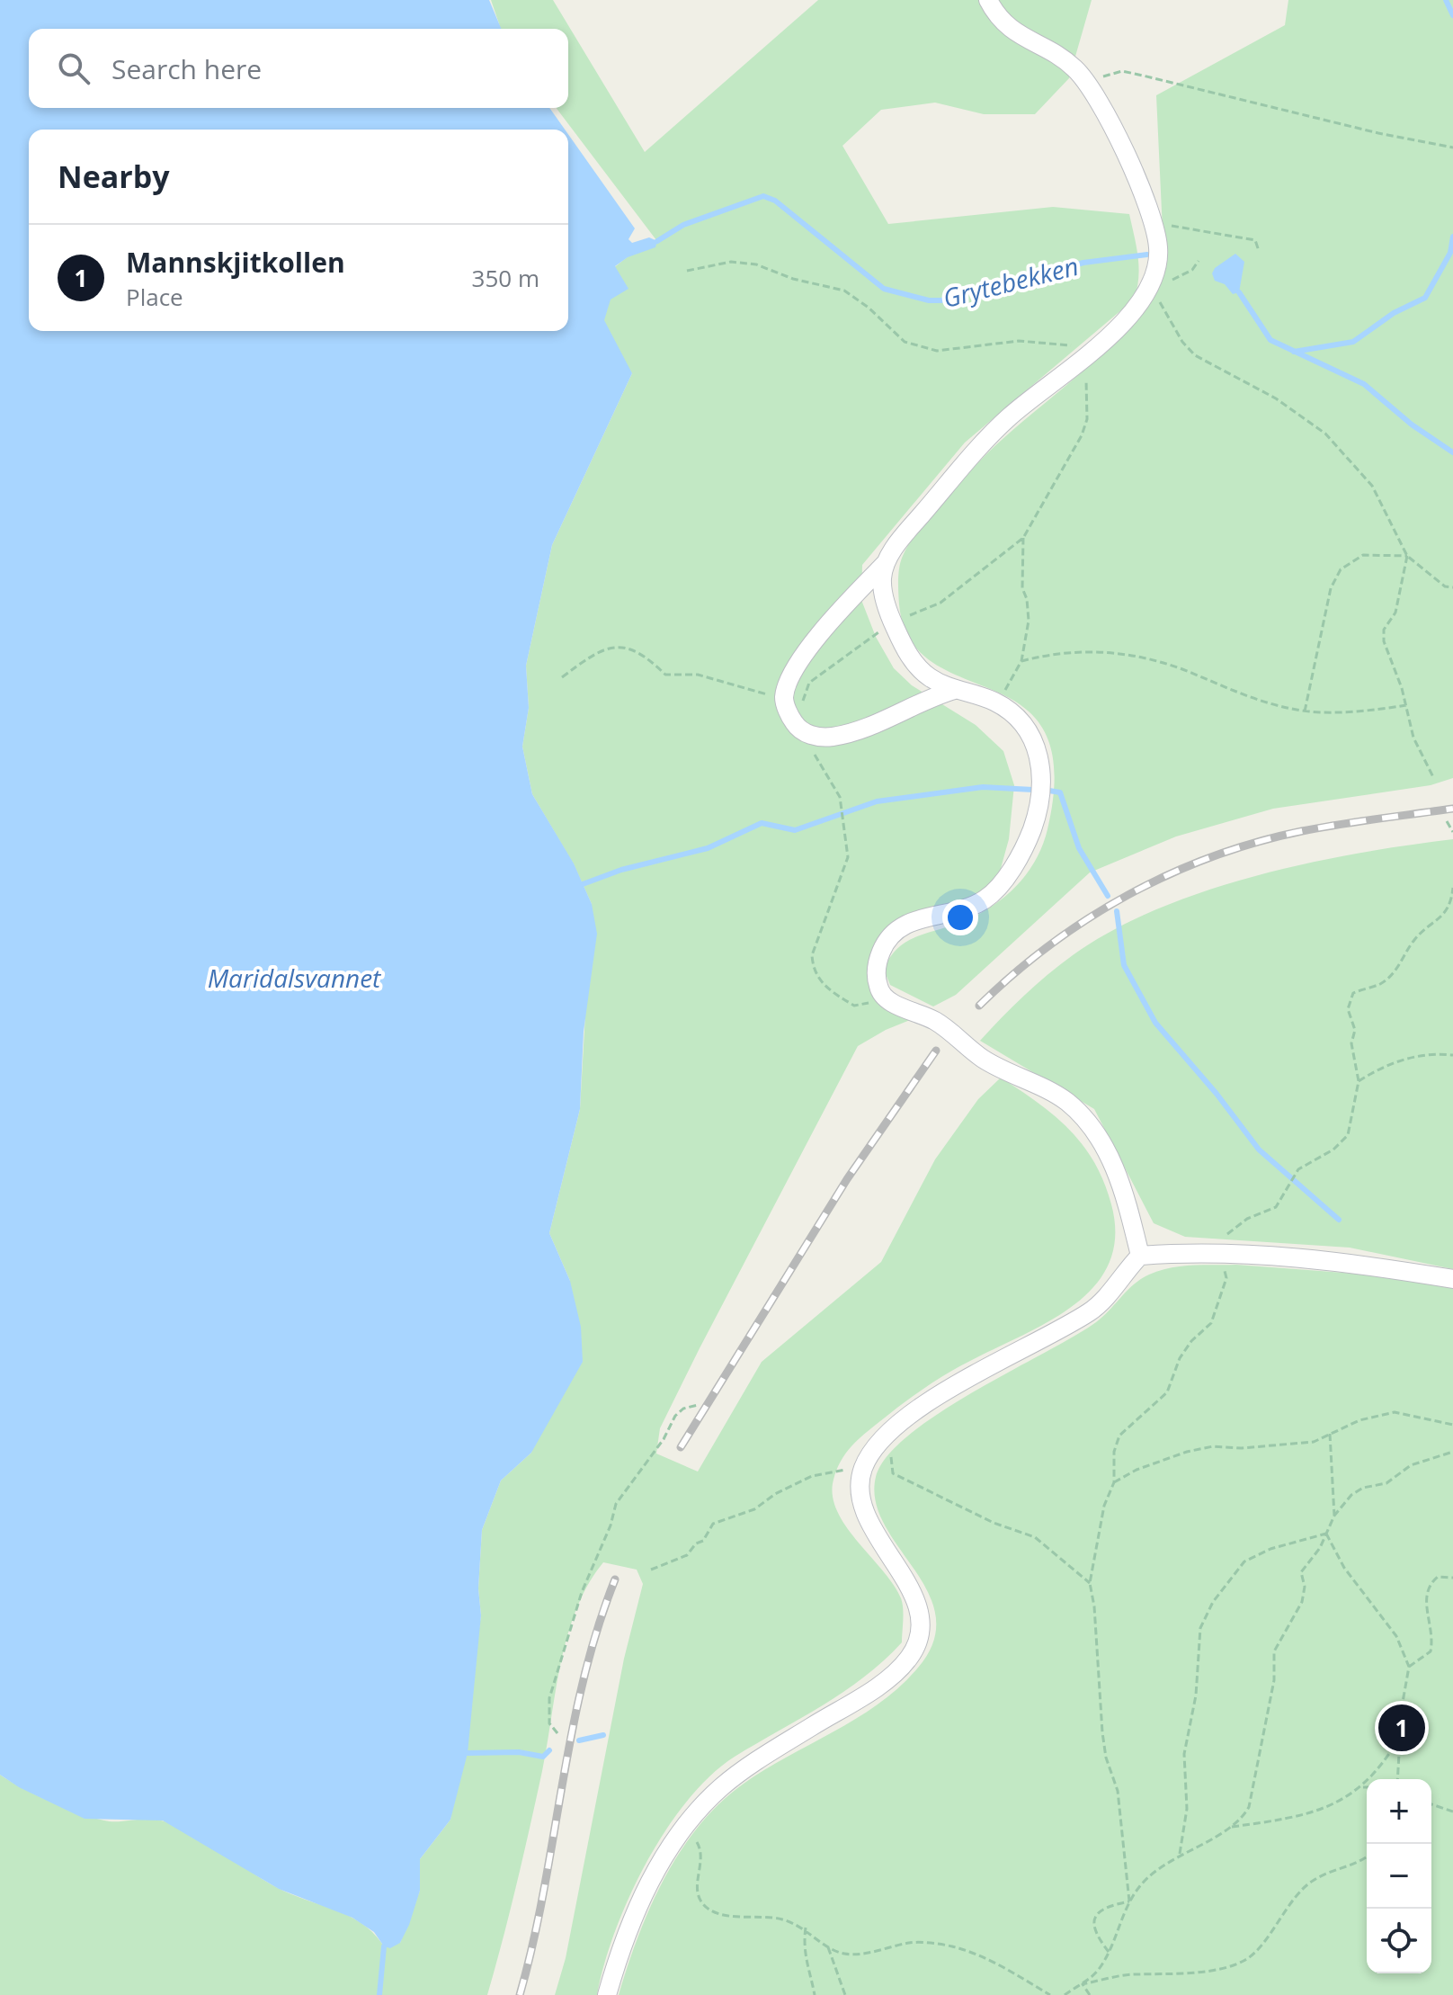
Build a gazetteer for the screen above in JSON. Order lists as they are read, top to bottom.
{
  "water": ["Grytebekken", "Maridalsvannet"],
  "page": {
    "search": "Search here",
    "heading": "Nearby",
    "list": [
      {
        "mark": "1",
        "name": "Mannskjitkollen",
        "note": "Place",
        "value": "350 m"
      }
    ],
    "pins": "1",
    "map_buttons": ["+", "−"]
  }
}
